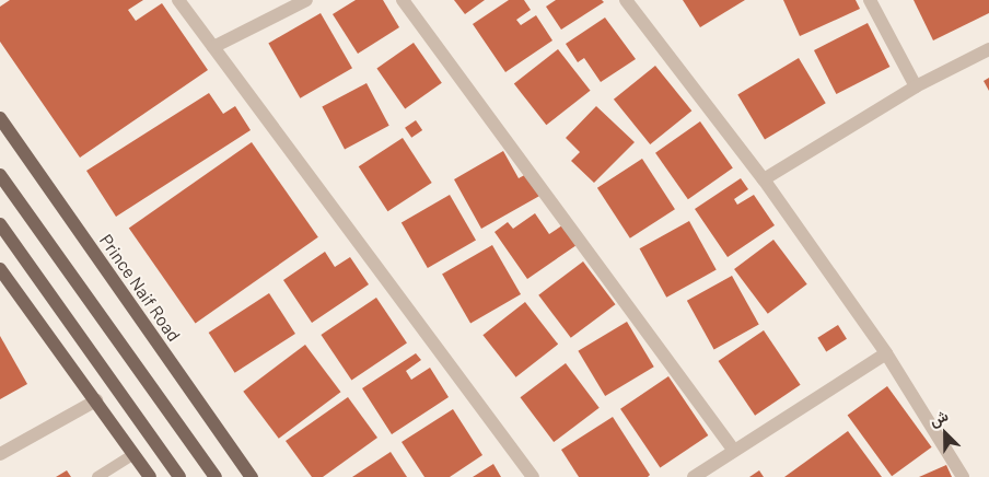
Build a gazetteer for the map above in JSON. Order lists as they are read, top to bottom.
{
  "streets": {
    "main road": ["Prince Naif Road"]
  },
  "north": "top left"
}
